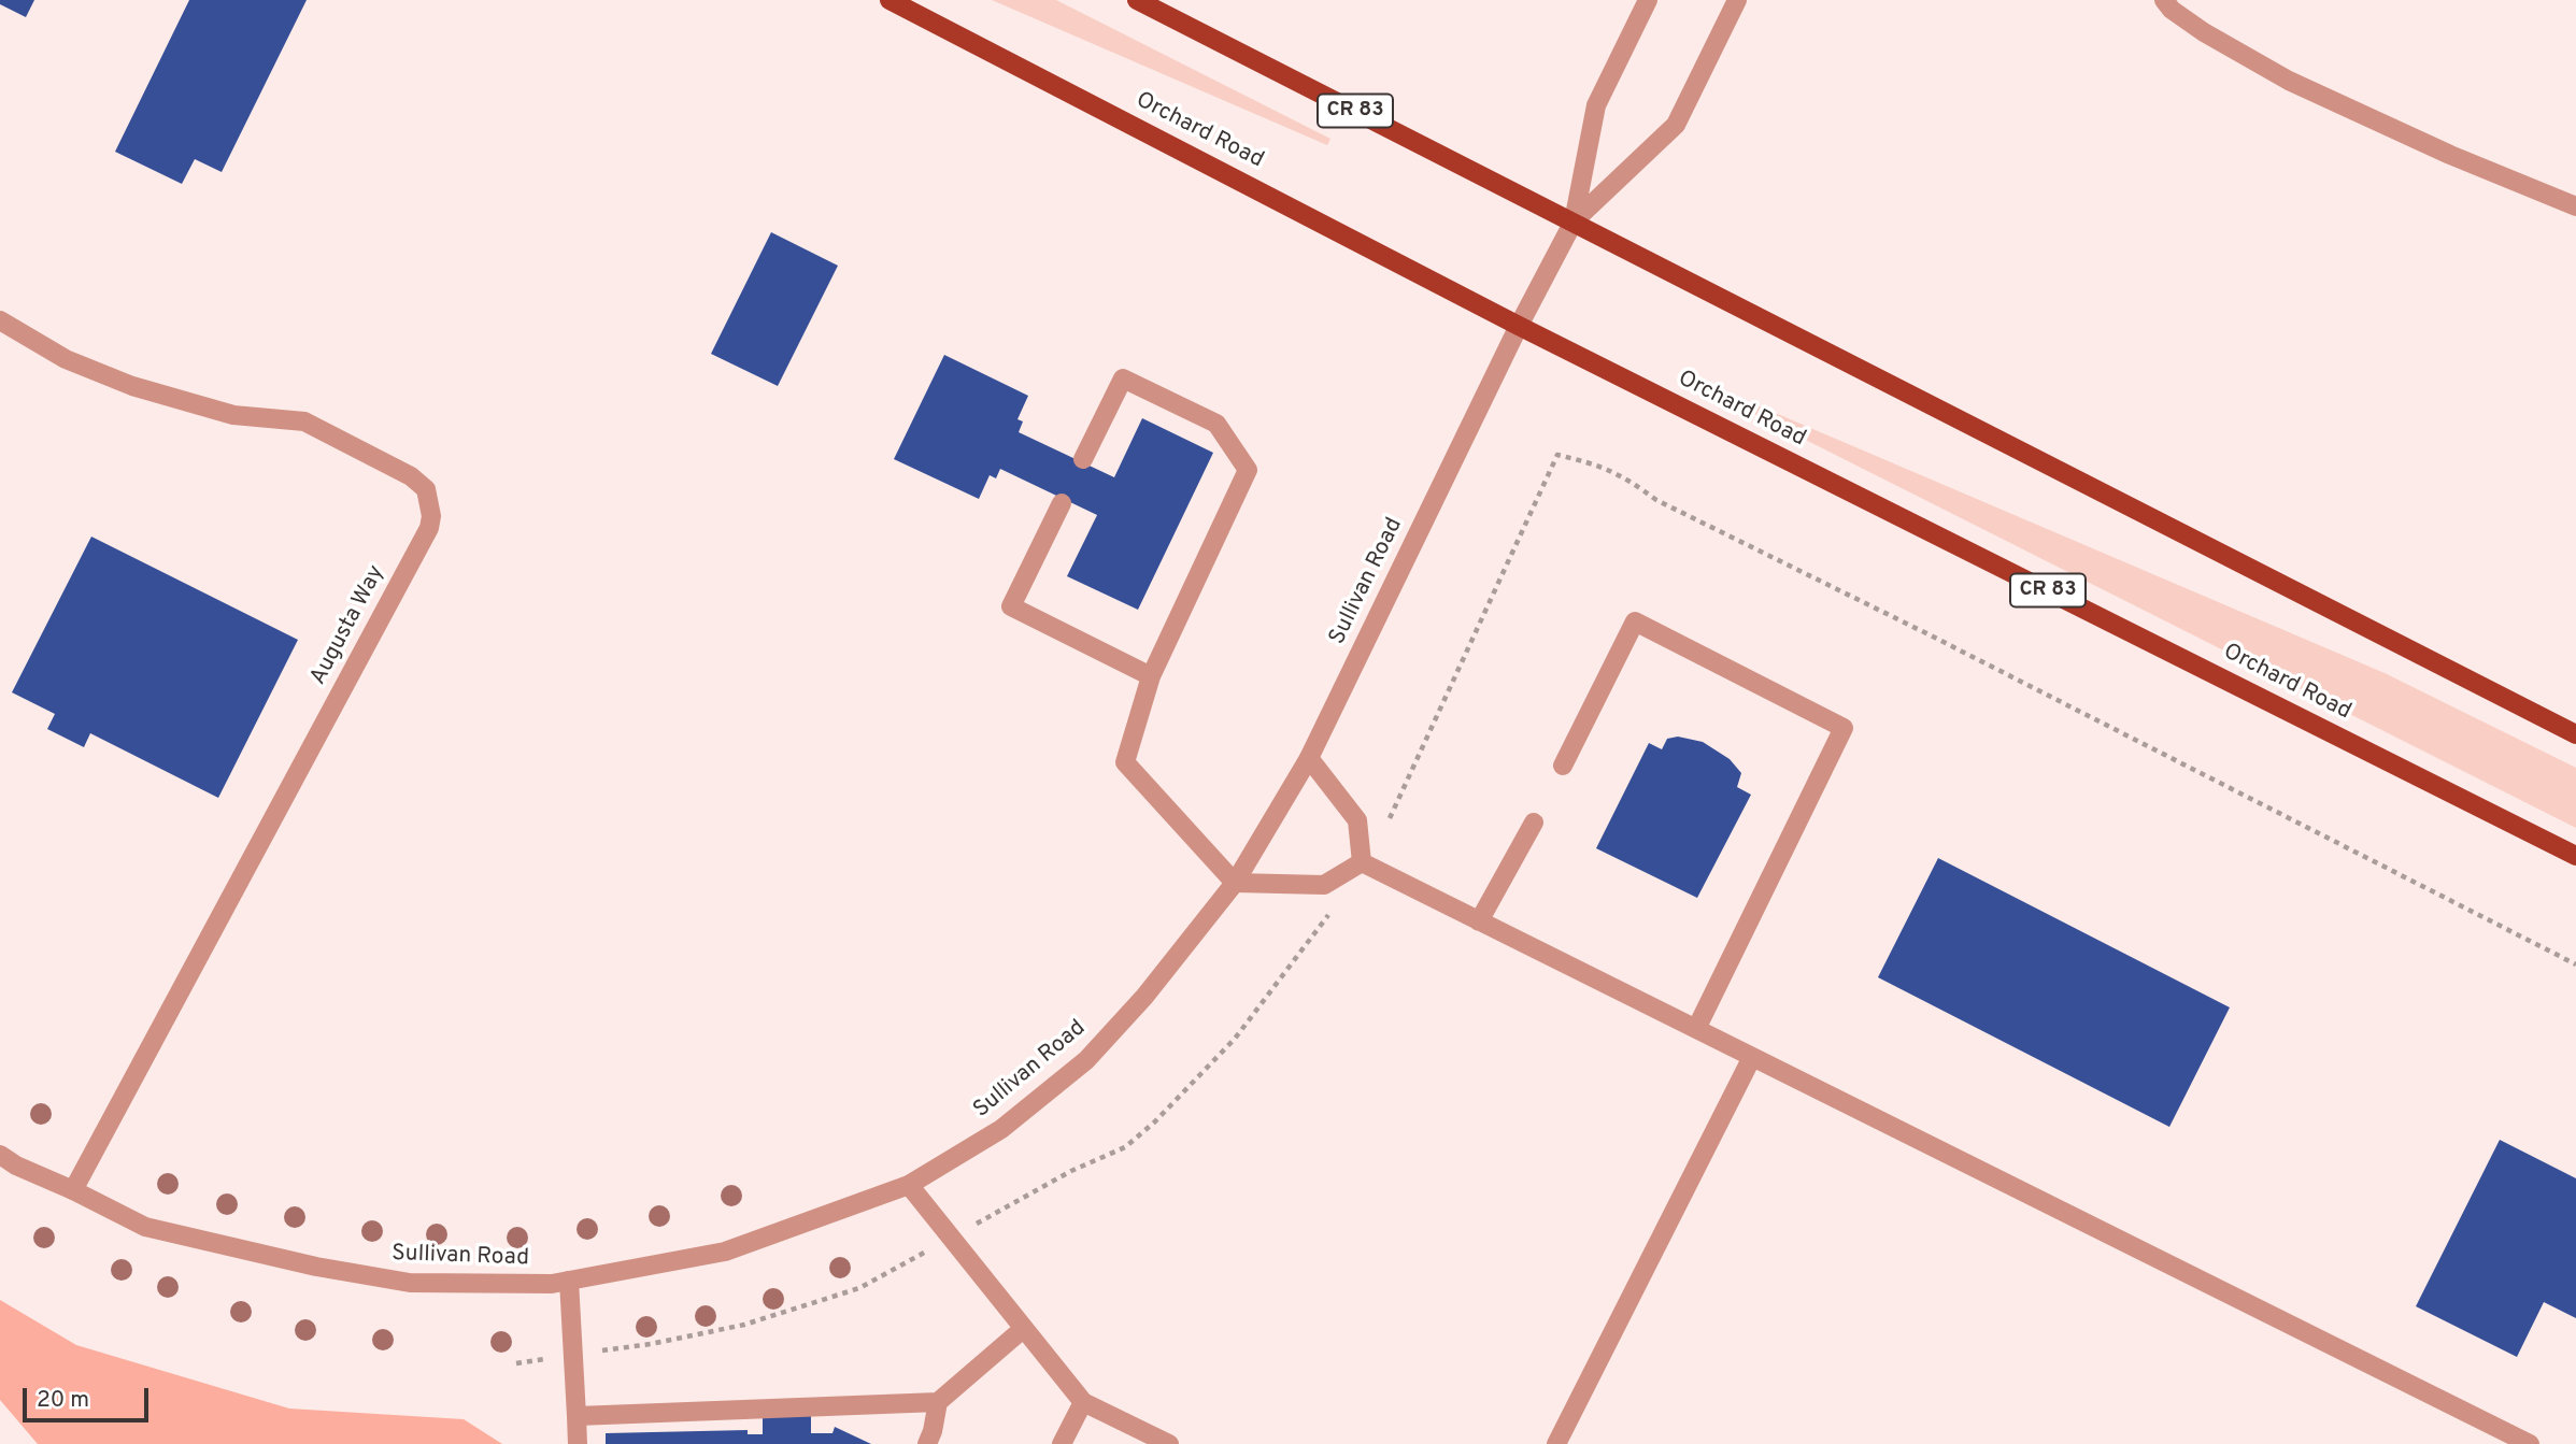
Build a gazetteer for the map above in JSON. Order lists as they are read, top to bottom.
{
  "streets": {
    "main road": ["CR 83", "Orchard Road"],
    "street": ["Sullivan Road", "Augusta Way"]
  },
  "crossings": [
    ["CR 83", "Sullivan Road"],
    ["Orchard Road", "Sullivan Road"],
    ["Sullivan Road", "Augusta Way"]
  ],
  "scale_bar": "20 m"
}
